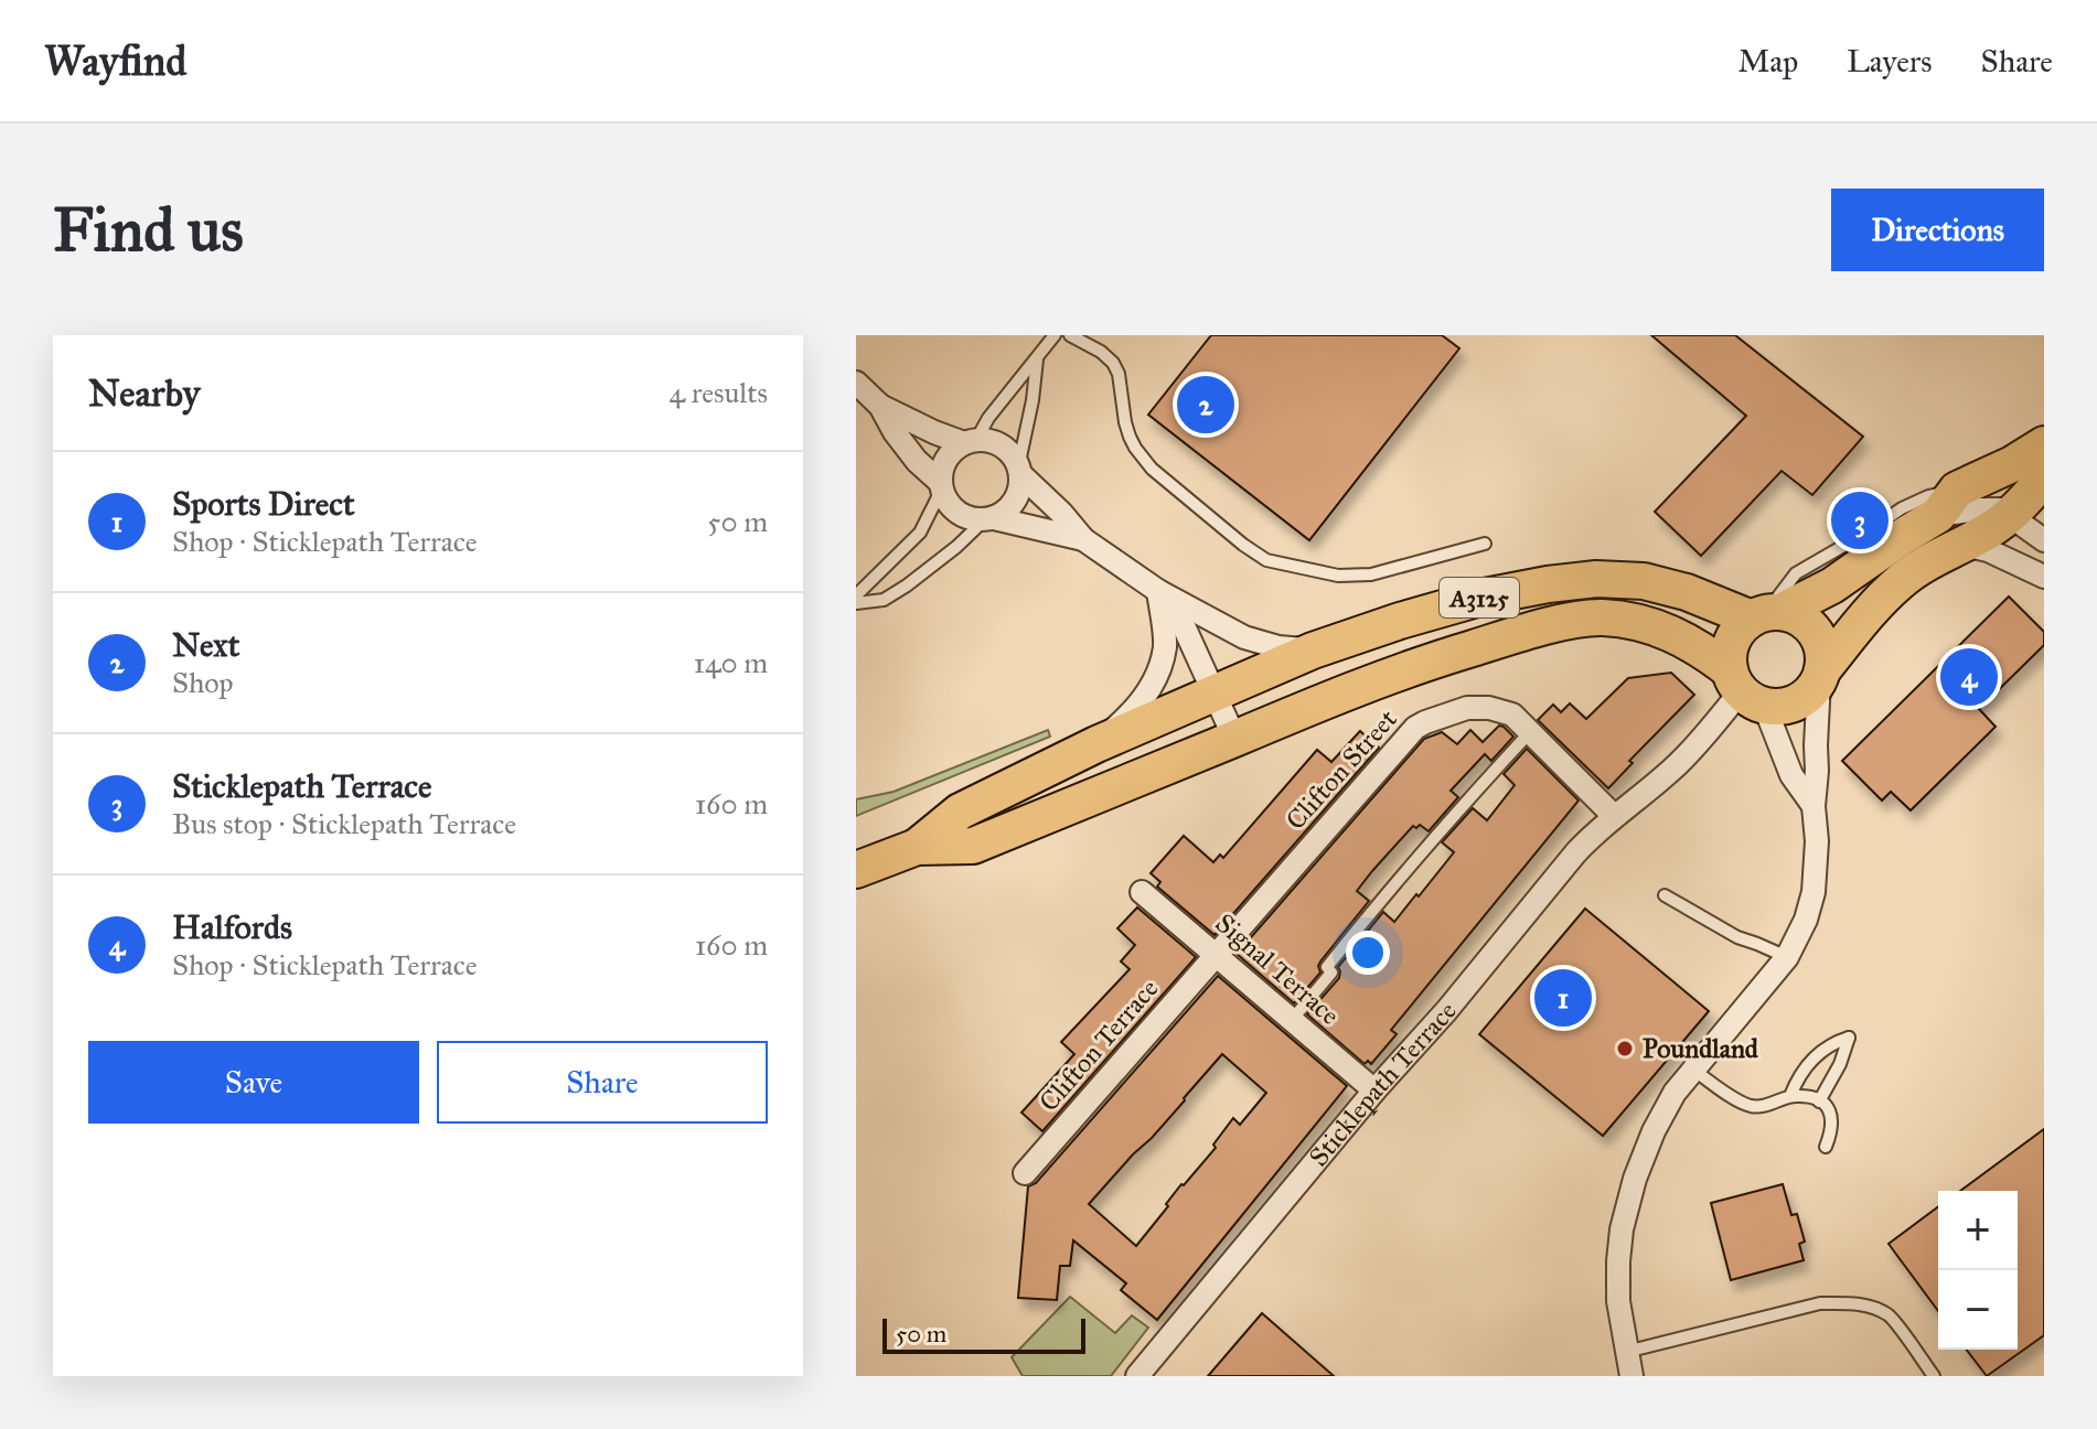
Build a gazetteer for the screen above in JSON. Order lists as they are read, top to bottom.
{
  "streets": {
    "main road": ["A3125"],
    "street": [
      "Clifton Street",
      "Signal Terrace",
      "Clifton Terrace",
      "Sticklepath Terrace"
    ]
  },
  "crossings": [
    ["A3125", "Sticklepath Terrace"],
    ["Clifton Street", "Signal Terrace"],
    ["Clifton Street", "Clifton Terrace"],
    ["Clifton Street", "Sticklepath Terrace"],
    ["Signal Terrace", "Clifton Terrace"],
    ["Signal Terrace", "Sticklepath Terrace"]
  ],
  "places": ["Poundland"],
  "scale_bar": "50 m",
  "page": {
    "header": "Wayfind",
    "nav": ["Map", "Layers", "Share"],
    "buttons": [
      "Directions",
      ["Save", "Share"]
    ],
    "title": "Find us",
    "heading": ["Nearby", "4 results"],
    "pins": [
      "2",
      "3",
      "4",
      "1"
    ],
    "list": [
      {
        "mark": "1",
        "name": "Sports Direct",
        "note": "Shop · Sticklepath Terrace",
        "value": "50 m"
      },
      {
        "mark": "2",
        "name": "Next",
        "note": "Shop",
        "value": "140 m"
      },
      {
        "mark": "3",
        "name": "Sticklepath Terrace",
        "note": "Bus stop · Sticklepath Terrace",
        "value": "160 m"
      },
      {
        "mark": "4",
        "name": "Halfords",
        "note": "Shop · Sticklepath Terrace",
        "value": "160 m"
      }
    ],
    "map_buttons": ["+", "−"],
    "scale": "50 m"
  }
}
